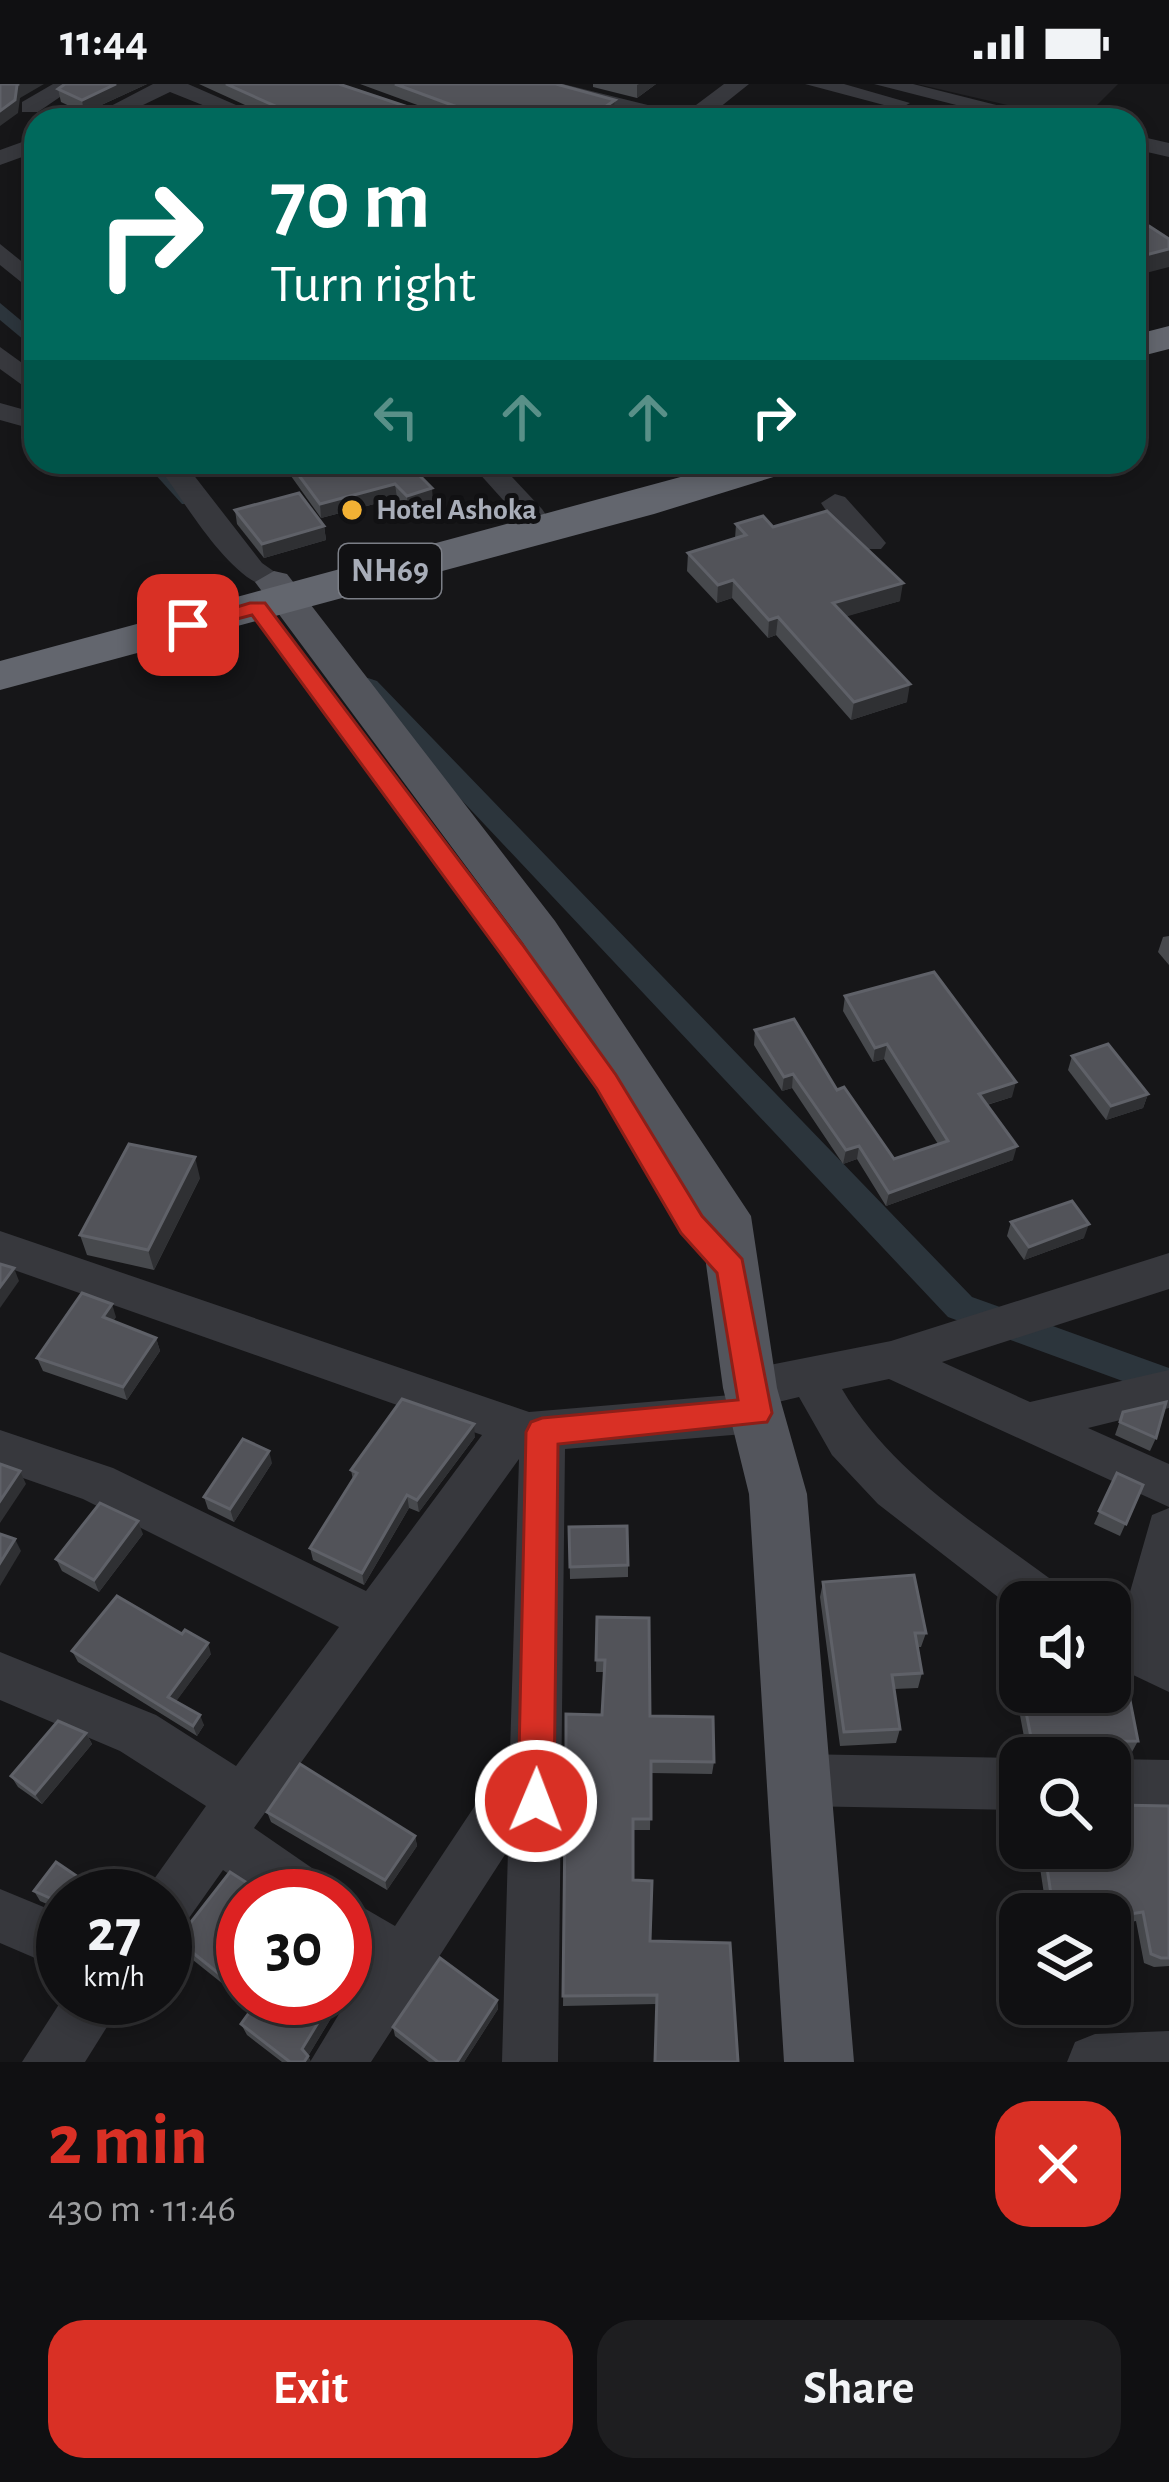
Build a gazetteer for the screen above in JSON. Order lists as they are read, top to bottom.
{
  "streets": {
    "highway": ["NH69"]
  },
  "places": ["Hotel Ashoka"],
  "page": {
    "status": "11:44",
    "turn": ["70 m", "Turn right"],
    "speed": "27 km/h",
    "limit": "30",
    "heading": ["2 min", "430 m · 11:46"],
    "buttons": ["Exit", "Share"]
  }
}
